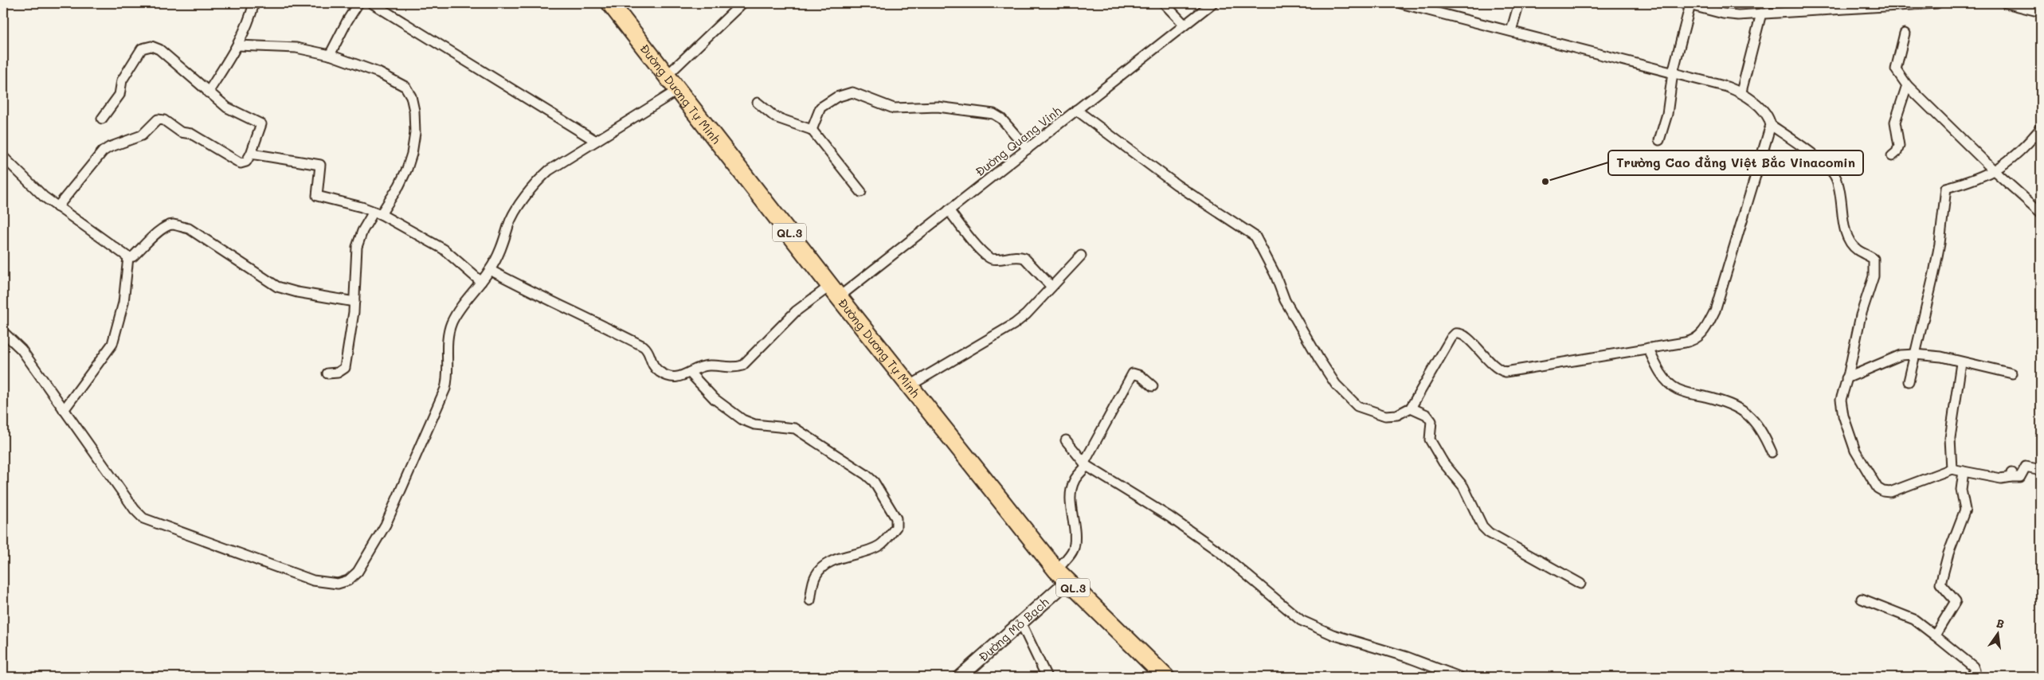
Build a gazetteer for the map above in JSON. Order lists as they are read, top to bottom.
{
  "streets": {
    "highway": ["Đường Dương Tự Minh", "QL.3"],
    "street": ["Đường Quang Vinh", "Đường Mỏ Bạch"]
  },
  "crossings": [
    ["Đường Dương Tự Minh", "Đường Quang Vinh"],
    ["Đường Dương Tự Minh", "Đường Mỏ Bạch"]
  ],
  "places": ["Trường Cao đẳng Việt Bắc Vinacomin"],
  "north": "top"
}
